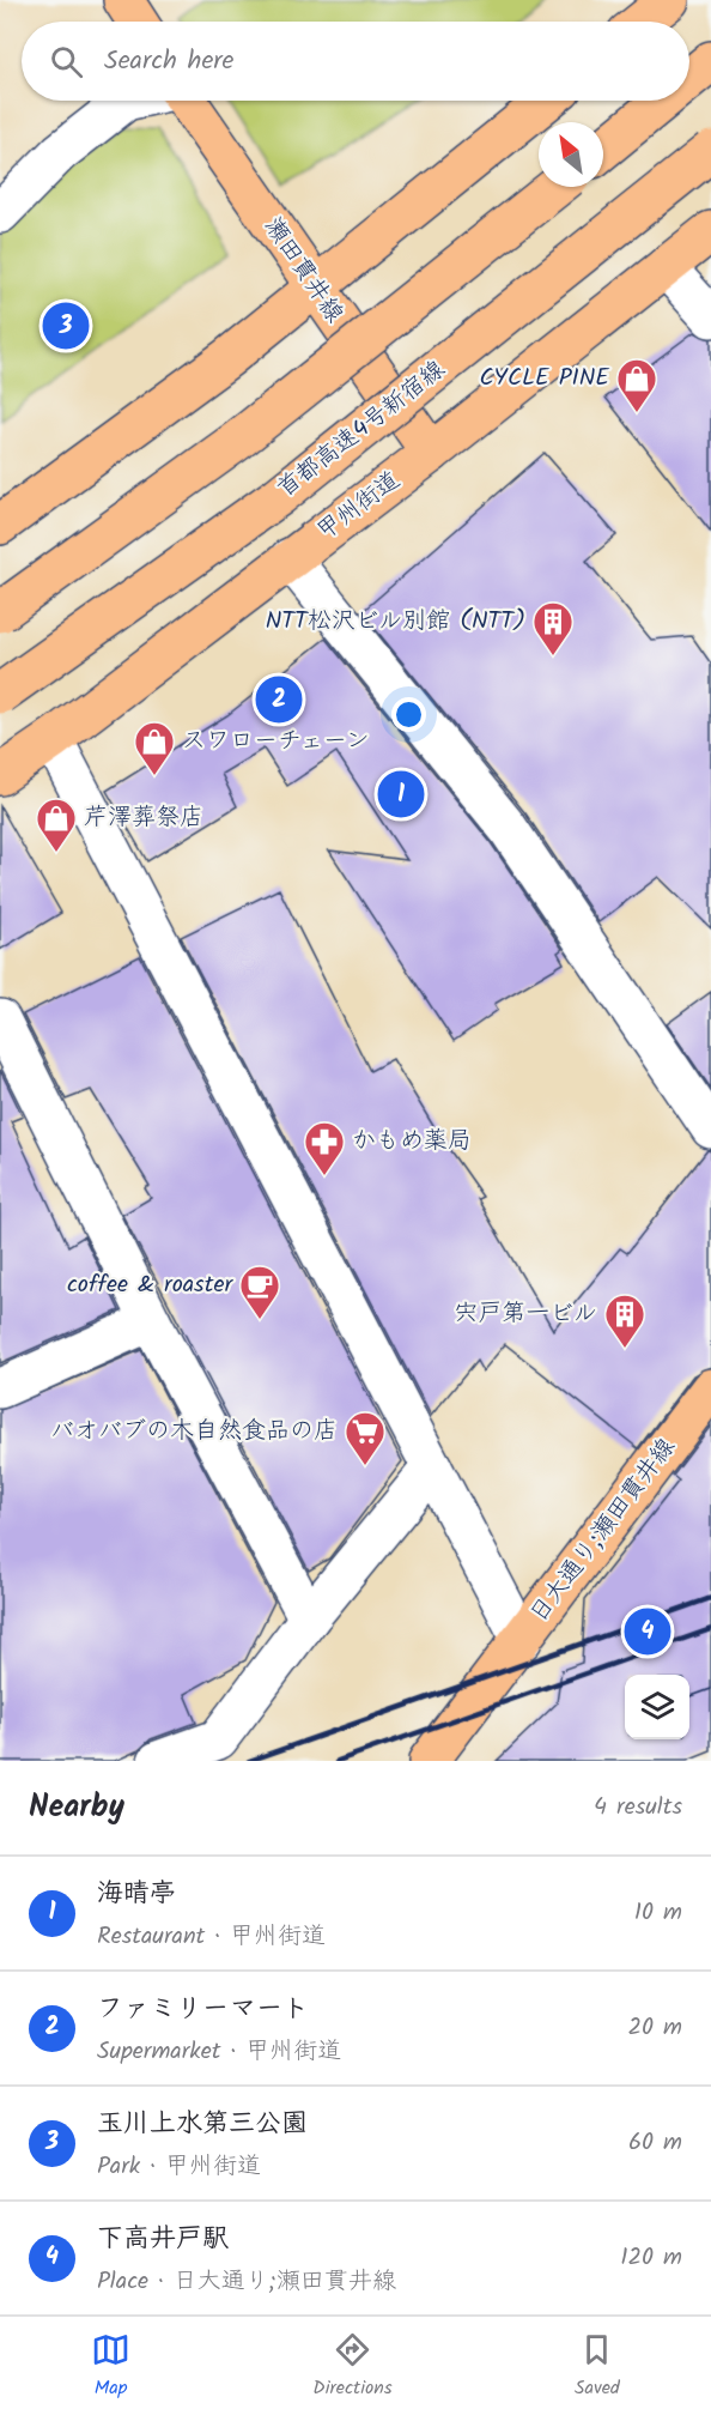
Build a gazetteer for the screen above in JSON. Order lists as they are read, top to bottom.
{
  "streets": {
    "main road": [
      "瀬田貫井線",
      "首都高速4号新宿線",
      "甲州街道",
      "日大通り;瀬田貫井線"
    ]
  },
  "crossings": [
    ["瀬田貫井線", "甲州街道"]
  ],
  "places": {
    "shop": ["CYCLE PINE", "スワローチェーン", "芹澤葬祭店"],
    "building": ["NTT松沢ビル別館 (NTT)", "宍戸第一ビル"],
    "pharmacy": ["かもめ薬局"],
    "cafe": ["coffee & roaster"],
    "supermarket": ["バオバブの木自然食品の店"]
  },
  "north": "top left",
  "page": {
    "search": "Search here",
    "pins": [
      "3",
      "2",
      "1",
      "4"
    ],
    "heading": ["Nearby", "4 results"],
    "list": [
      {
        "mark": "1",
        "name": "海晴亭",
        "note": "Restaurant · 甲州街道",
        "value": "10 m"
      },
      {
        "mark": "2",
        "name": "ファミリーマート",
        "note": "Supermarket · 甲州街道",
        "value": "20 m"
      },
      {
        "mark": "3",
        "name": "玉川上水第三公園",
        "note": "Park · 甲州街道",
        "value": "60 m"
      },
      {
        "mark": "4",
        "name": "下高井戸駅",
        "note": "Place · 日大通り;瀬田貫井線",
        "value": "120 m"
      }
    ],
    "nav": ["Map", "Directions", "Saved"]
  }
}
